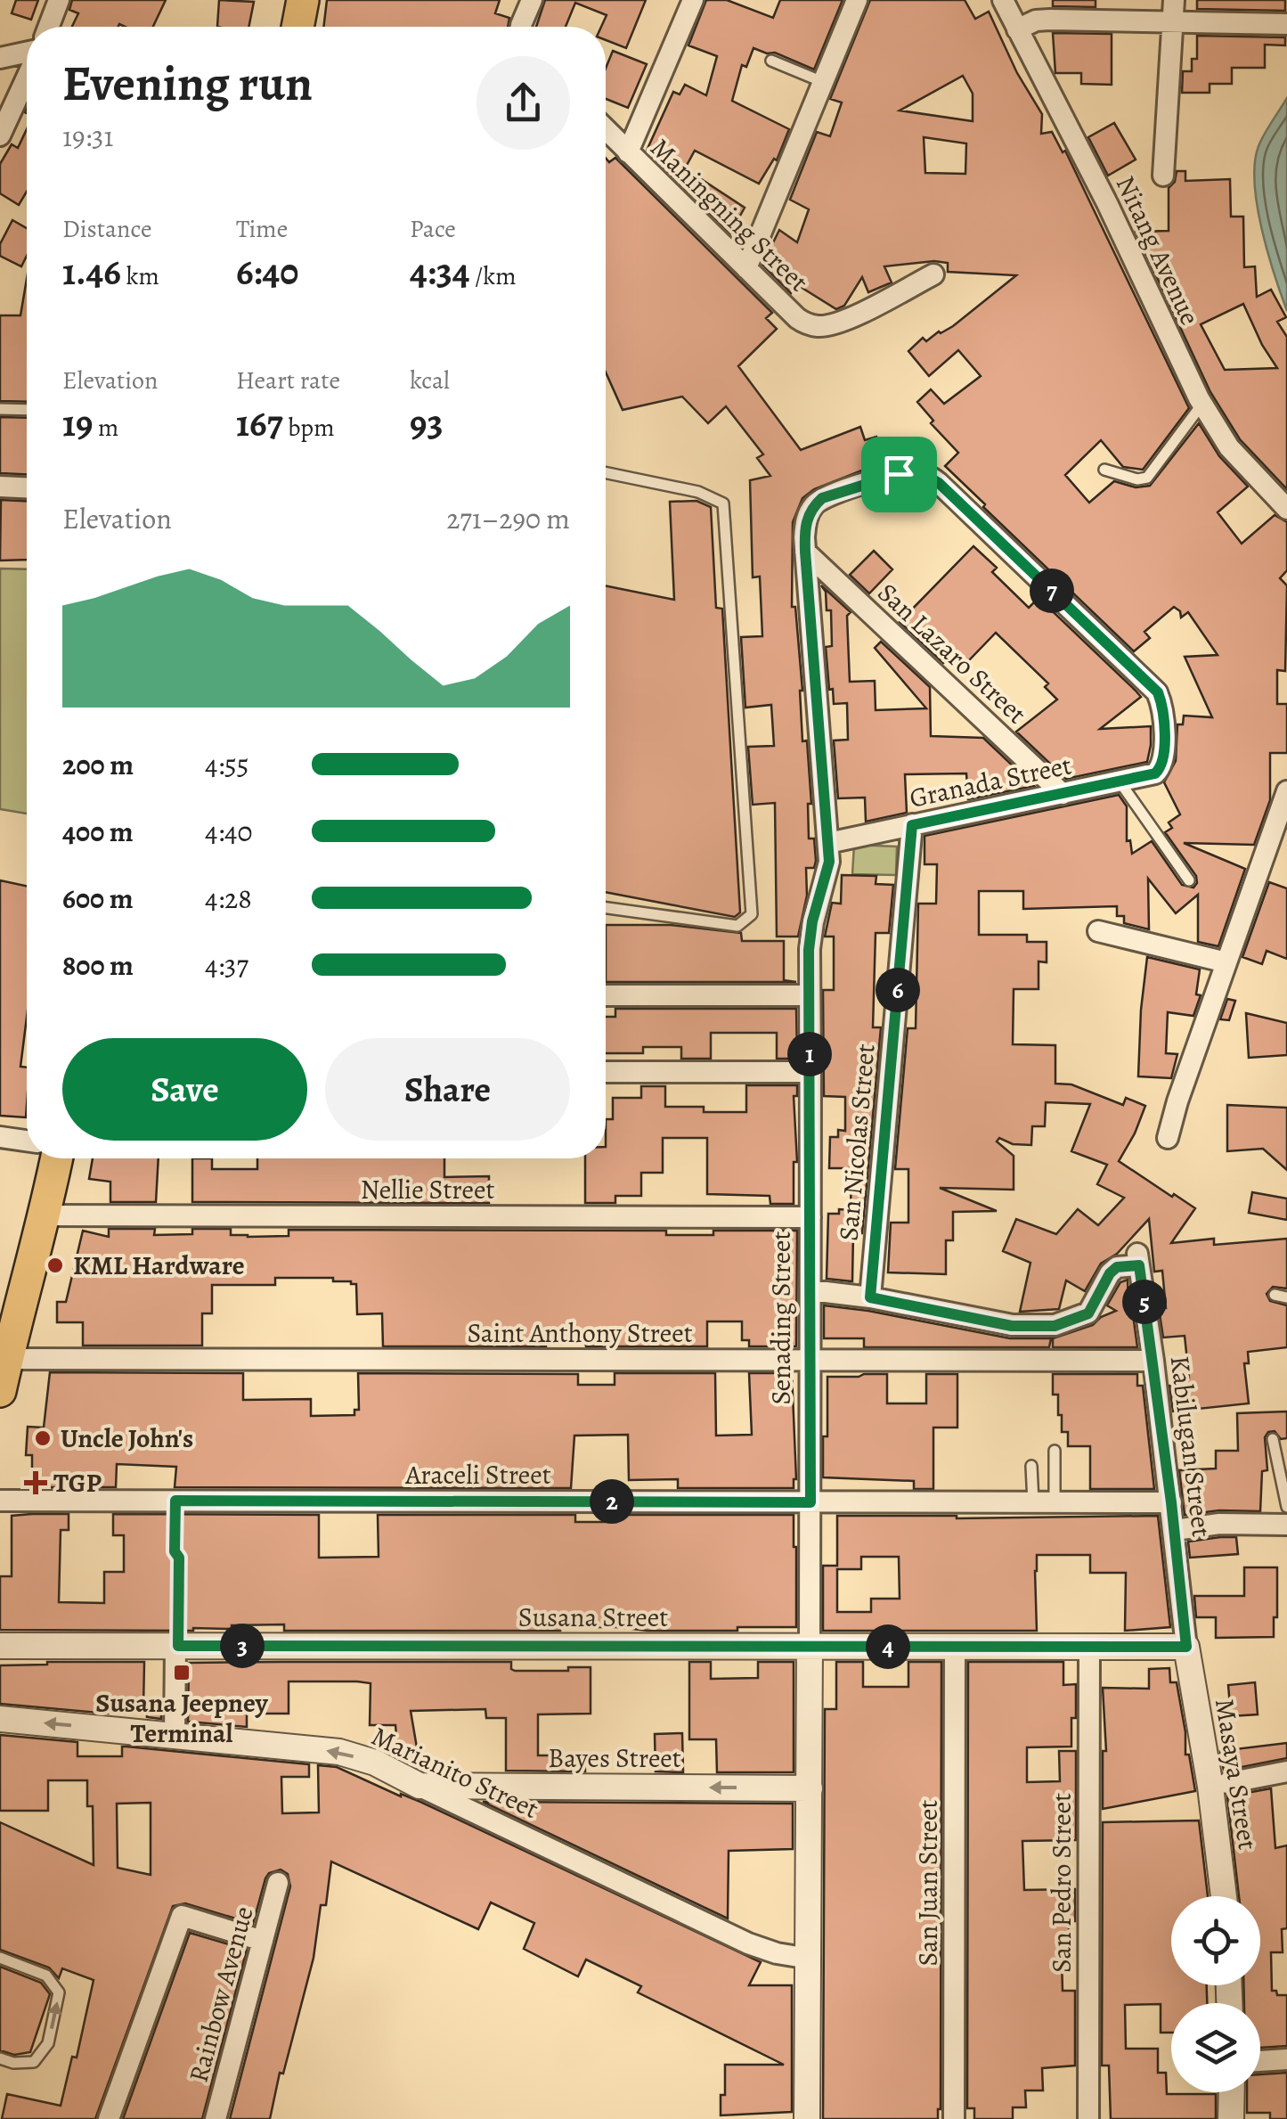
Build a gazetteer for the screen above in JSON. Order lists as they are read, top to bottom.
{
  "streets": {
    "street": [
      "Maningning Street",
      "Nitang Avenue",
      "San Lazaro Street",
      "Granada Street",
      "San Nicolas Street",
      "Nellie Street",
      "Senading Street",
      "Saint Anthony Street",
      "Kabilugan Street",
      "Araceli Street",
      "Susana Street",
      "Bayes Street",
      "Marianito Street",
      "Masaya Street",
      "San Juan Street",
      "San Pedro Street",
      "Rainbow Avenue"
    ]
  },
  "crossings": [
    ["San Lazaro Street", "Granada Street"],
    ["San Lazaro Street", "Senading Street"],
    ["Granada Street", "San Nicolas Street"],
    ["Granada Street", "Senading Street"],
    ["San Nicolas Street", "Kabilugan Street"],
    ["Nellie Street", "Senading Street"],
    ["Senading Street", "Saint Anthony Street"],
    ["Senading Street", "Araceli Street"],
    ["Senading Street", "Susana Street"],
    ["Senading Street", "Bayes Street"],
    ["Senading Street", "Marianito Street"],
    ["Saint Anthony Street", "Kabilugan Street"],
    ["Kabilugan Street", "Araceli Street"],
    ["Kabilugan Street", "Susana Street"],
    ["Kabilugan Street", "Masaya Street"],
    ["Susana Street", "Masaya Street"],
    ["Susana Street", "San Juan Street"],
    ["Susana Street", "San Pedro Street"],
    ["Bayes Street", "Marianito Street"]
  ],
  "one_way": ["Bayes Street", "Marianito Street"],
  "places": {
    "other": ["KML Hardware", "Uncle John's"],
    "health": ["TGP"],
    "transit": ["Susana Jeepney Terminal"]
  },
  "page": {
    "heading": ["Evening run", "19:31"],
    "stats": [
      ["Distance", "1.46 km"],
      ["Time", "6:40"],
      ["Pace", "4:34 /km"],
      ["Elevation", "19 m"],
      ["Heart rate", "167 bpm"],
      ["kcal", "93"]
    ],
    "chart": ["Elevation", "271–290 m"],
    "pins": [
      "7",
      "6",
      "1",
      "5",
      "2",
      "3",
      "4"
    ],
    "list": [
      {
        "name": "200 m",
        "note": "4:55"
      },
      {
        "name": "400 m",
        "note": "4:40"
      },
      {
        "name": "600 m",
        "note": "4:28"
      },
      {
        "name": "800 m",
        "note": "4:37"
      }
    ],
    "buttons": ["Save", "Share"]
  }
}
